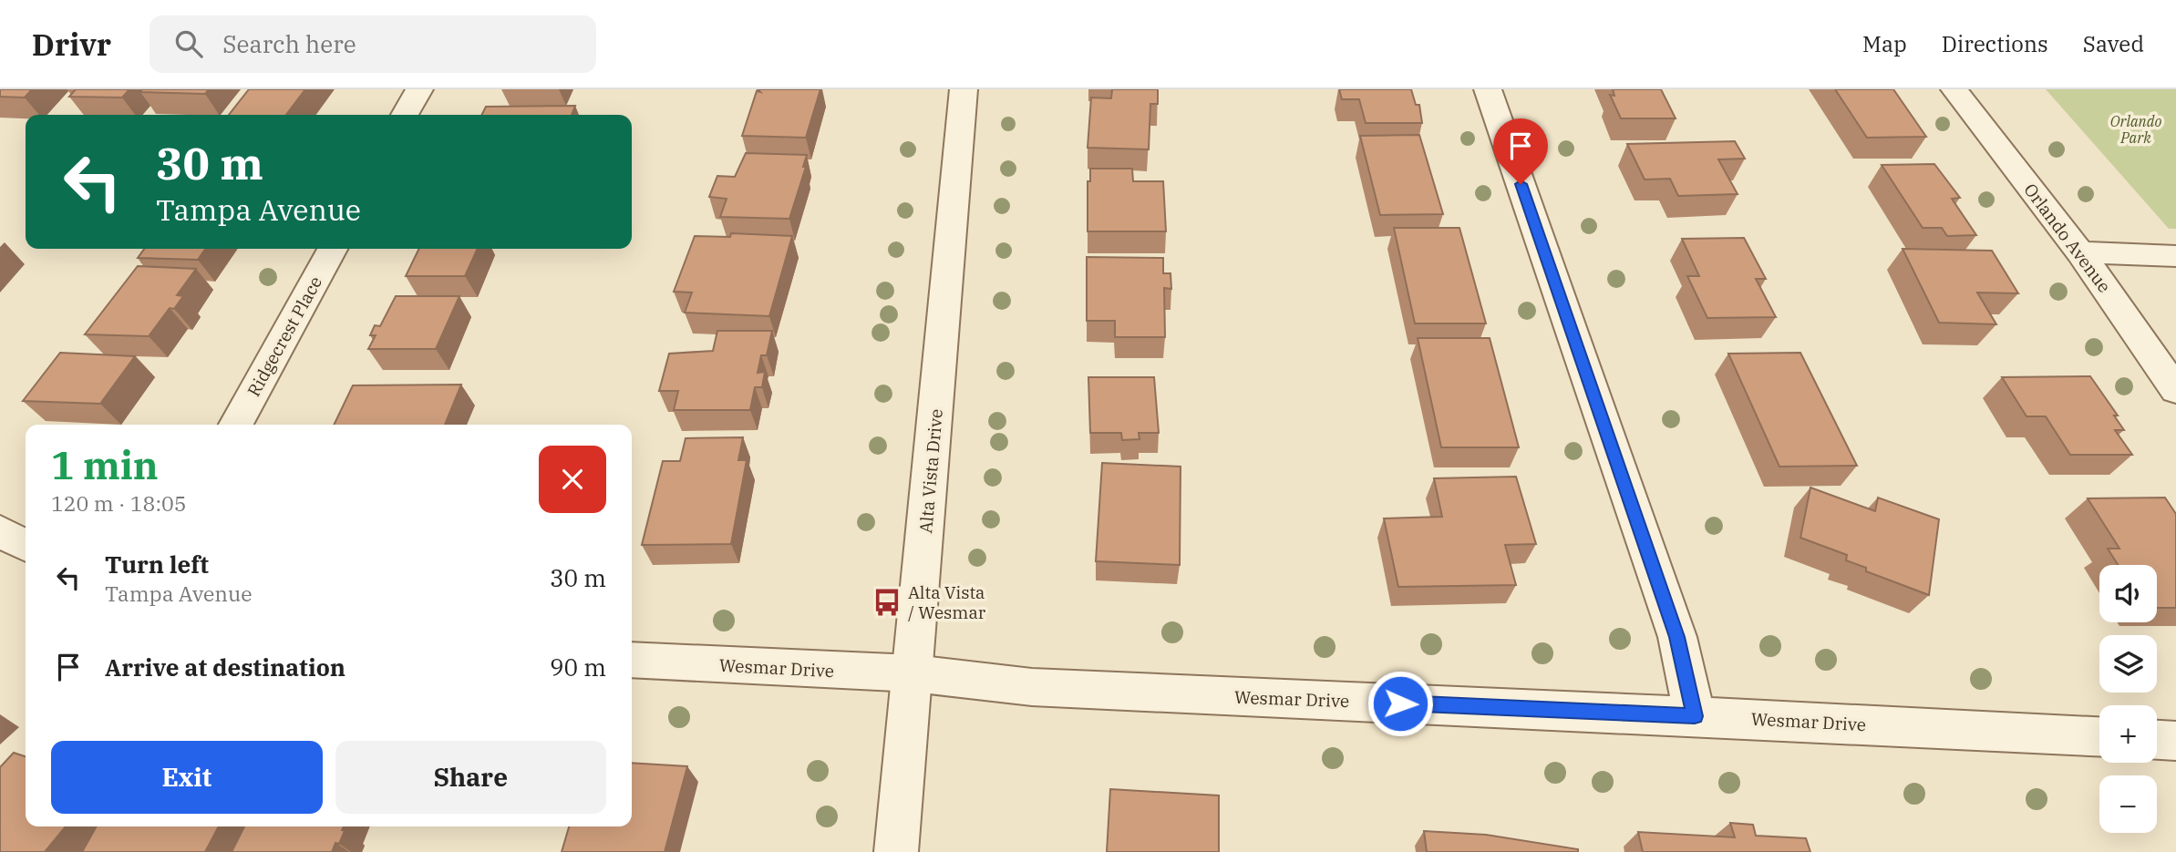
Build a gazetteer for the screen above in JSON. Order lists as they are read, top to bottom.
{
  "streets": {
    "street": [
      "Orlando Avenue",
      "Ridgecrest Place",
      "Alta Vista Drive",
      "Wesmar Drive"
    ]
  },
  "crossings": [
    ["Alta Vista Drive", "Wesmar Drive"]
  ],
  "parks": ["Orlando Park"],
  "places": {
    "bus stop": ["Alta Vista / Wesmar"]
  },
  "page": {
    "header": "Drivr",
    "search": "Search here",
    "nav": ["Map", "Directions", "Saved"],
    "turn": ["30 m", "Tampa Avenue"],
    "heading": ["1 min", "120 m · 18:05"],
    "list": [
      {
        "name": "Turn left",
        "note": "Tampa Avenue",
        "value": "30 m"
      },
      {
        "name": "Arrive at destination",
        "value": "90 m"
      }
    ],
    "map_buttons": ["+", "−"],
    "buttons": ["Exit", "Share"]
  }
}
